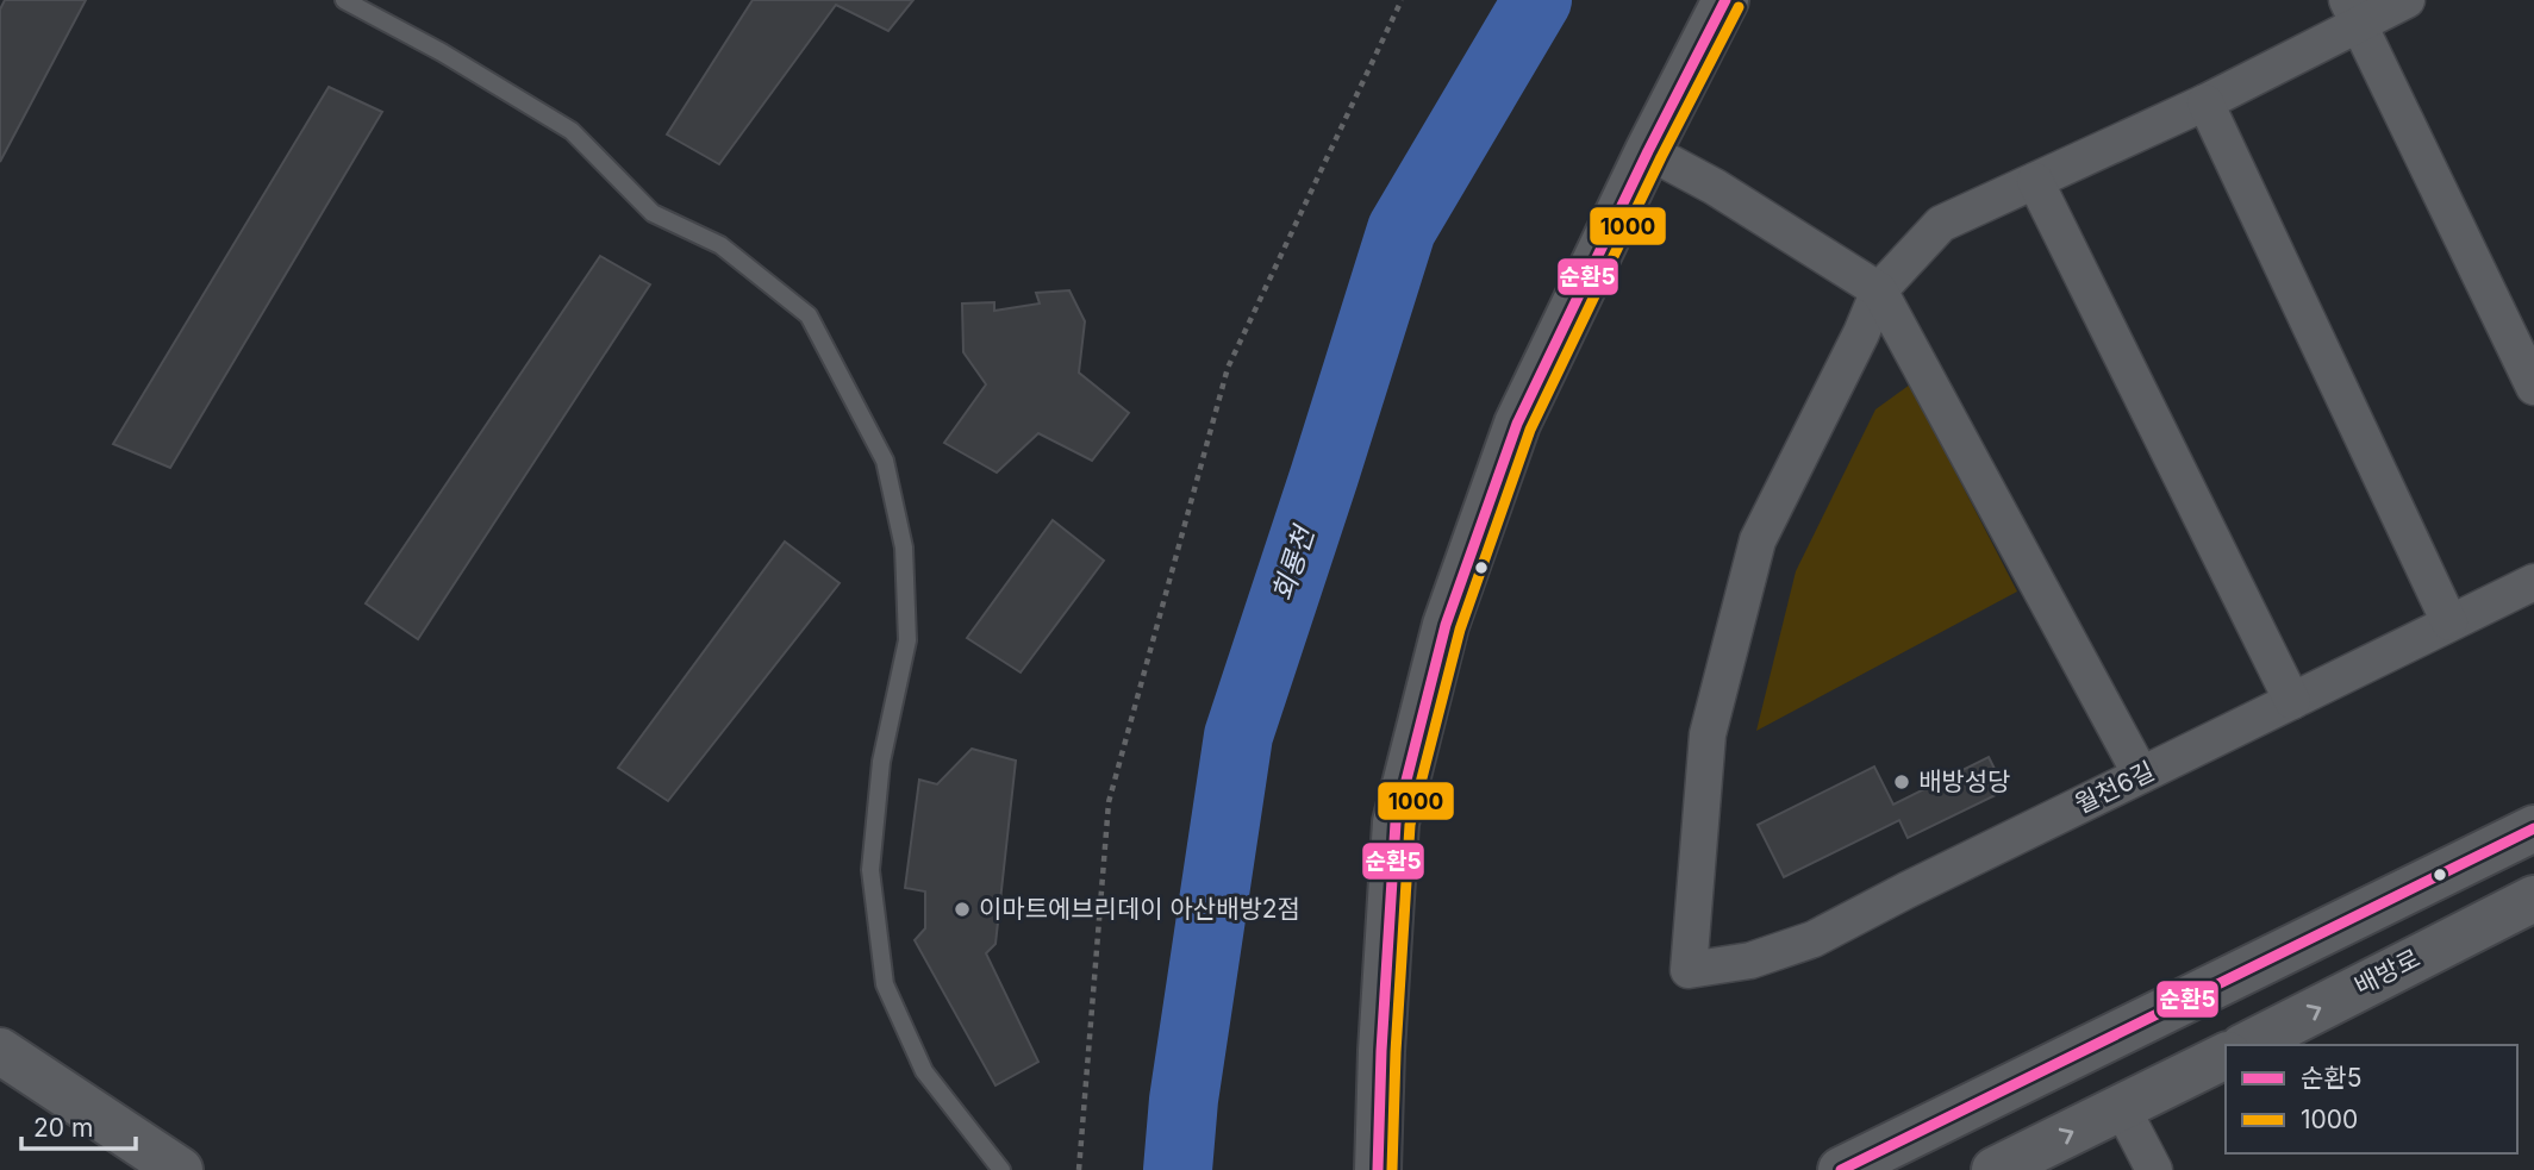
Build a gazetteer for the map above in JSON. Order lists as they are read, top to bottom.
{
  "streets": {
    "street": ["월천6길", "배방로"]
  },
  "water": ["회룡천"],
  "places": ["배방성당", "이마트에브리데이 아산배방2점"],
  "lines": ["transit line 순환5", "transit line 1000"],
  "legend": ["순환5", "1000"],
  "scale_bar": "20 m"
}
